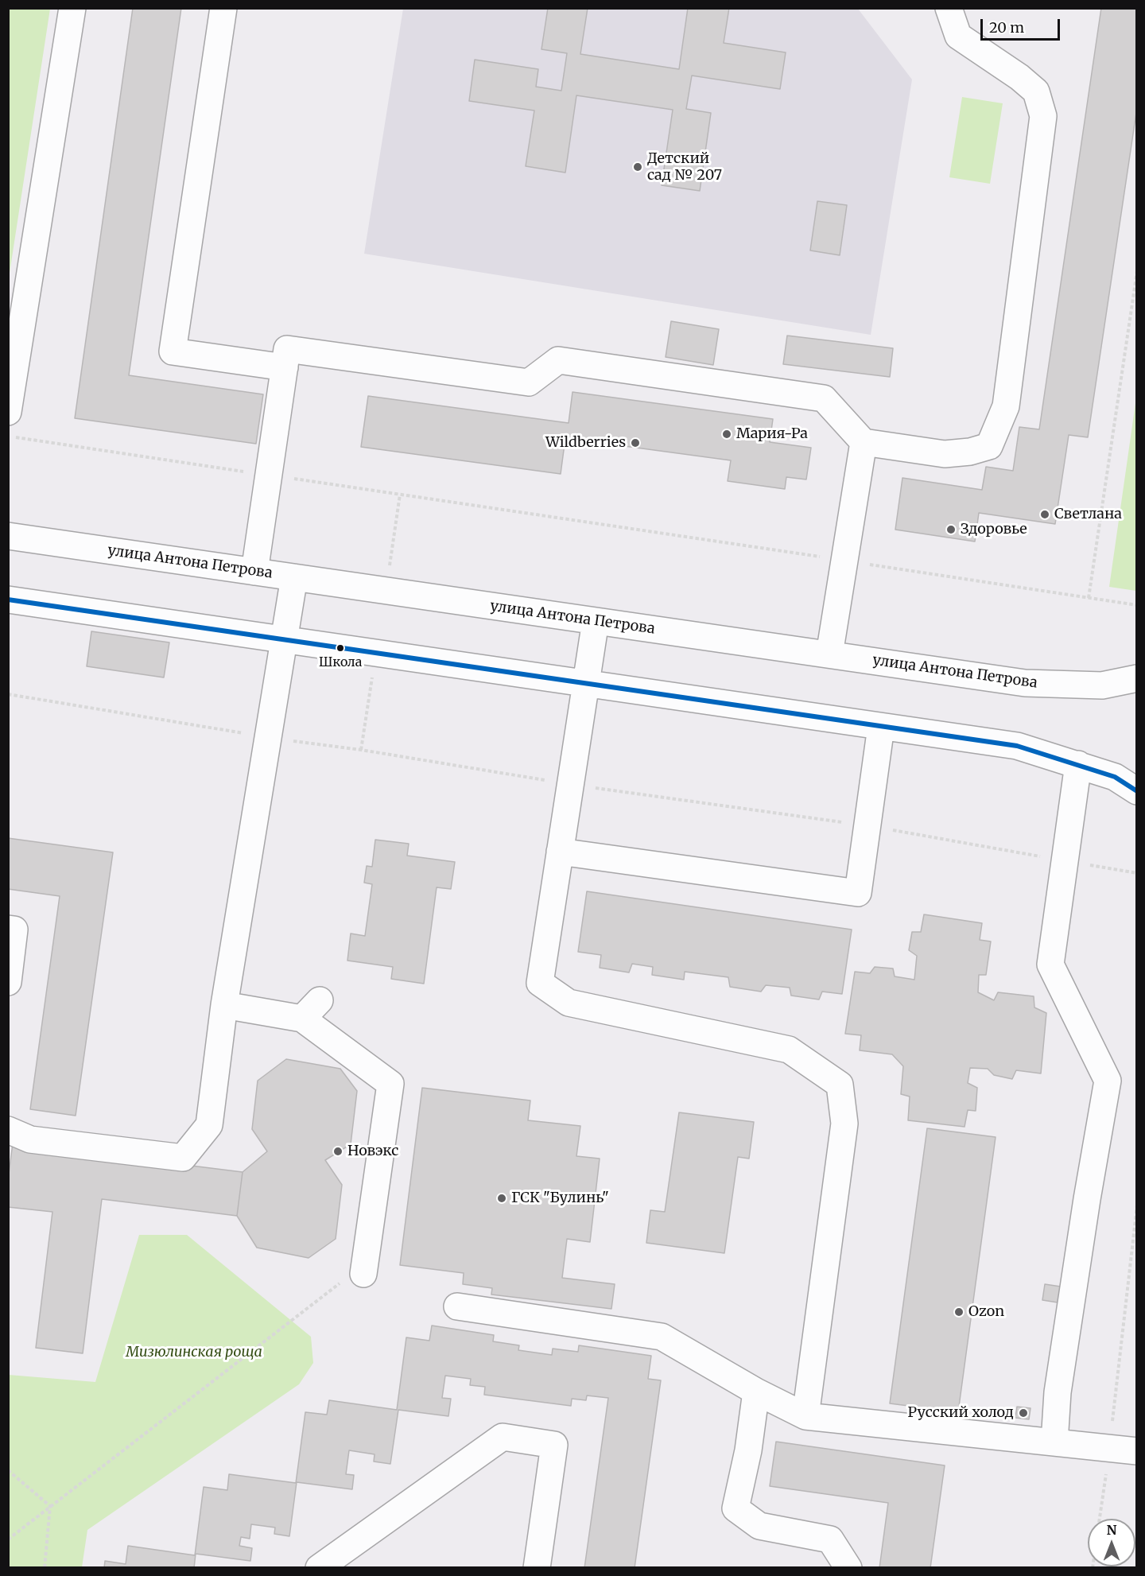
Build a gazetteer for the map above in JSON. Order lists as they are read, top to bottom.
{
  "streets": {
    "street": ["улица Антона Петрова"]
  },
  "parks": ["Мизюлинская роща"],
  "places": [
    "Детский сад № 207",
    "Мария-Ра",
    "Wildberries",
    "Светлана",
    "Здоровье",
    "Школа",
    "Новэкс",
    "ГСК \"Булинь\"",
    "Ozon",
    "Русский холод"
  ],
  "scale_bar": "20 m",
  "north": "top"
}
